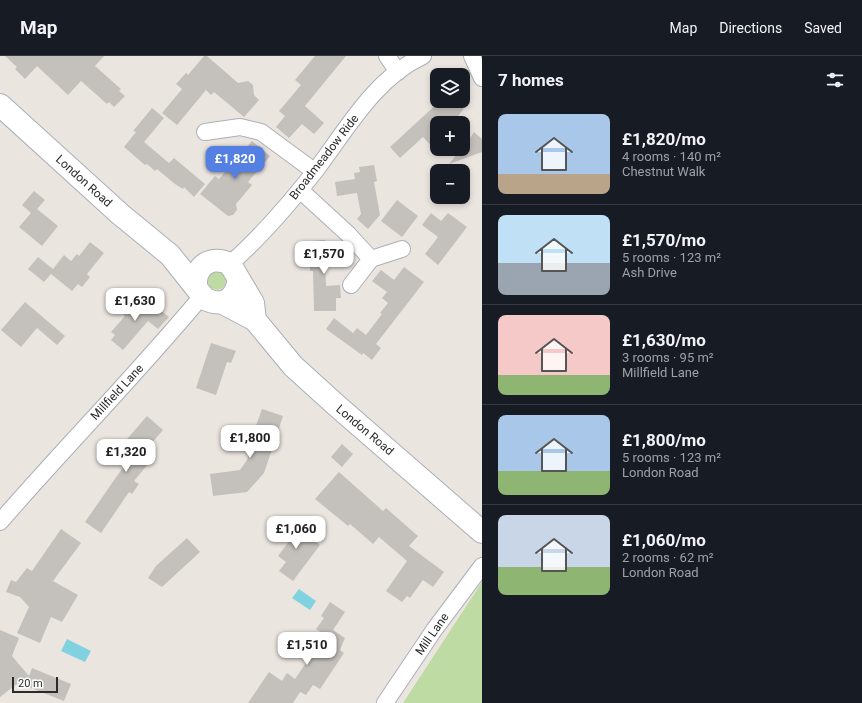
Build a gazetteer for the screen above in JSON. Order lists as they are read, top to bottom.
{
  "streets": {
    "main road": ["London Road"],
    "street": ["Broadmeadow Ride", "Millfield Lane", "Mill Lane"]
  },
  "crossings": [
    ["Broadmeadow Ride", "London Road"],
    ["Broadmeadow Ride", "Millfield Lane"],
    ["London Road", "Millfield Lane"]
  ],
  "scale_bar": "20 m",
  "page": {
    "header": "Map",
    "nav": ["Map", "Directions", "Saved"],
    "heading": "7 homes",
    "map_buttons": ["+", "−"],
    "list": [
      {
        "name": "£1,820/mo",
        "note": "4 rooms · 140 m² · Chestnut Walk"
      },
      {
        "name": "£1,570/mo",
        "note": "5 rooms · 123 m² · Ash Drive"
      },
      {
        "name": "£1,630/mo",
        "note": "3 rooms · 95 m² · Millfield Lane"
      },
      {
        "name": "£1,800/mo",
        "note": "5 rooms · 123 m² · London Road"
      },
      {
        "name": "£1,060/mo",
        "note": "2 rooms · 62 m² · London Road"
      }
    ],
    "price": [
      "£1,820",
      "£1,570",
      "£1,630",
      "£1,800",
      "£1,320",
      "£1,060",
      "£1,510"
    ],
    "scale": "20 m"
  }
}
